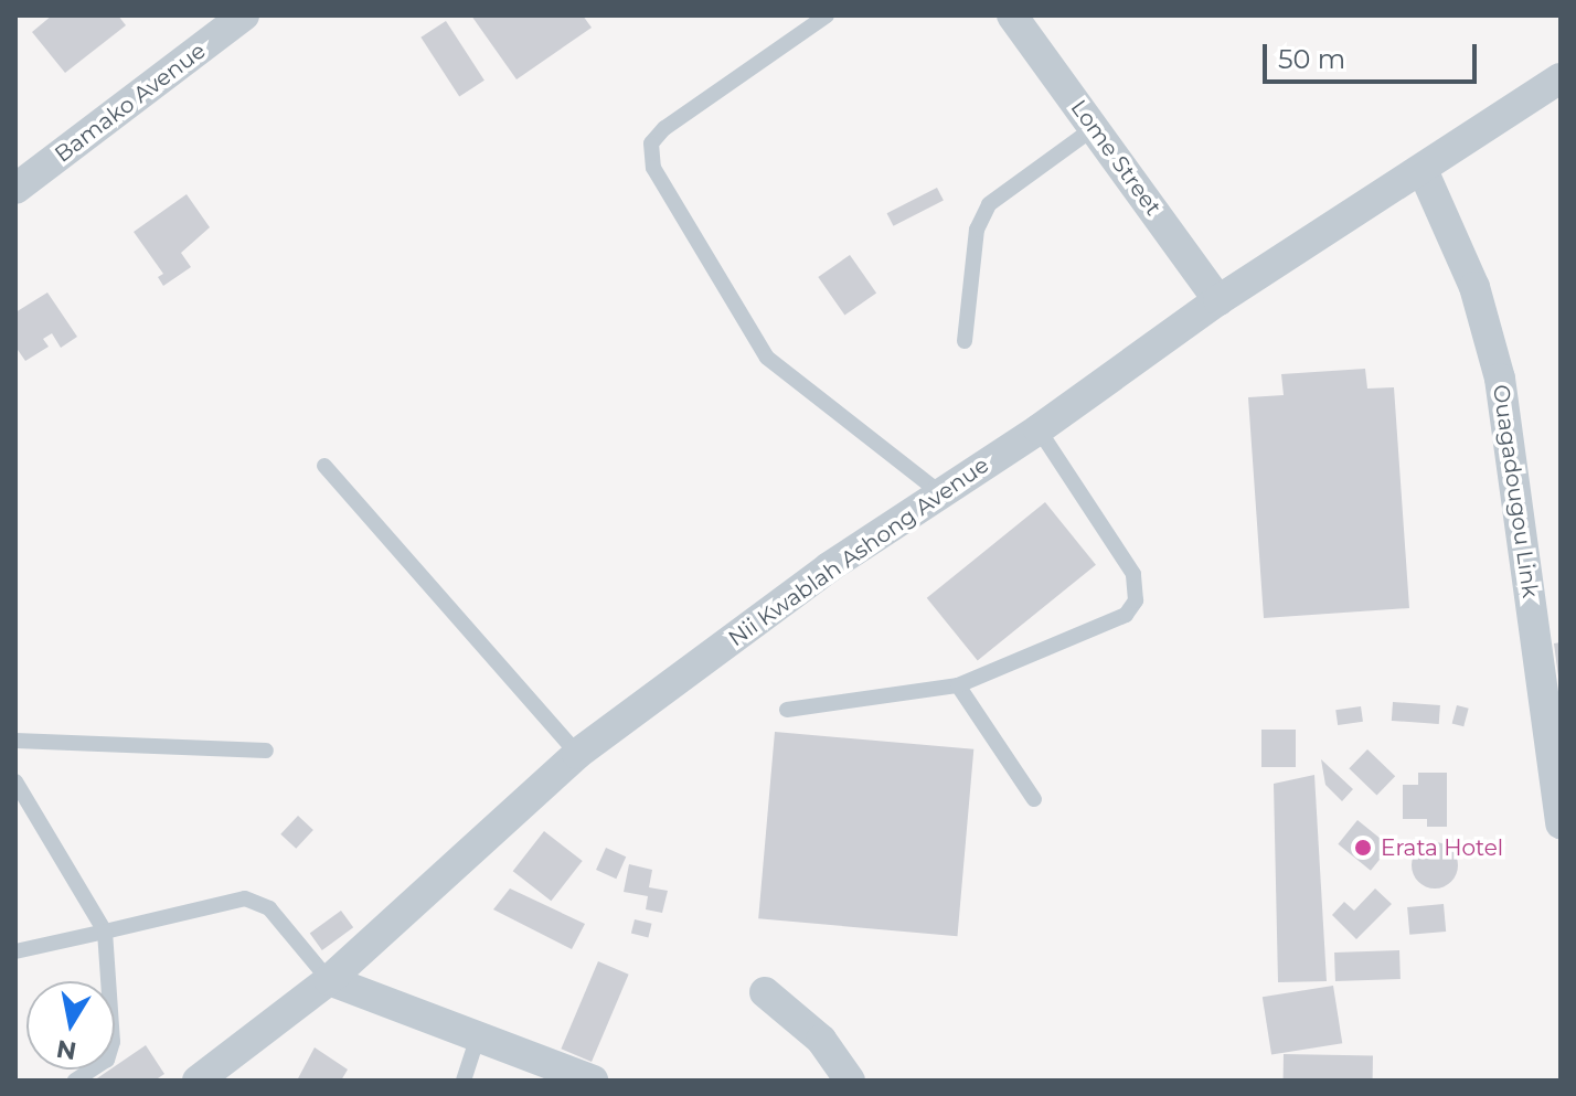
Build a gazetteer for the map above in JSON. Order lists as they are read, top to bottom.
{
  "streets": {
    "street": [
      "Bamako Avenue",
      "Lome Street",
      "Ouagadougou Link",
      "Nii Kwablah Ashong Avenue"
    ]
  },
  "crossings": [
    ["Lome Street", "Nii Kwablah Ashong Avenue"],
    ["Ouagadougou Link", "Nii Kwablah Ashong Avenue"]
  ],
  "places": ["Erata Hotel"],
  "scale_bar": "50 m",
  "north": "bottom"
}
